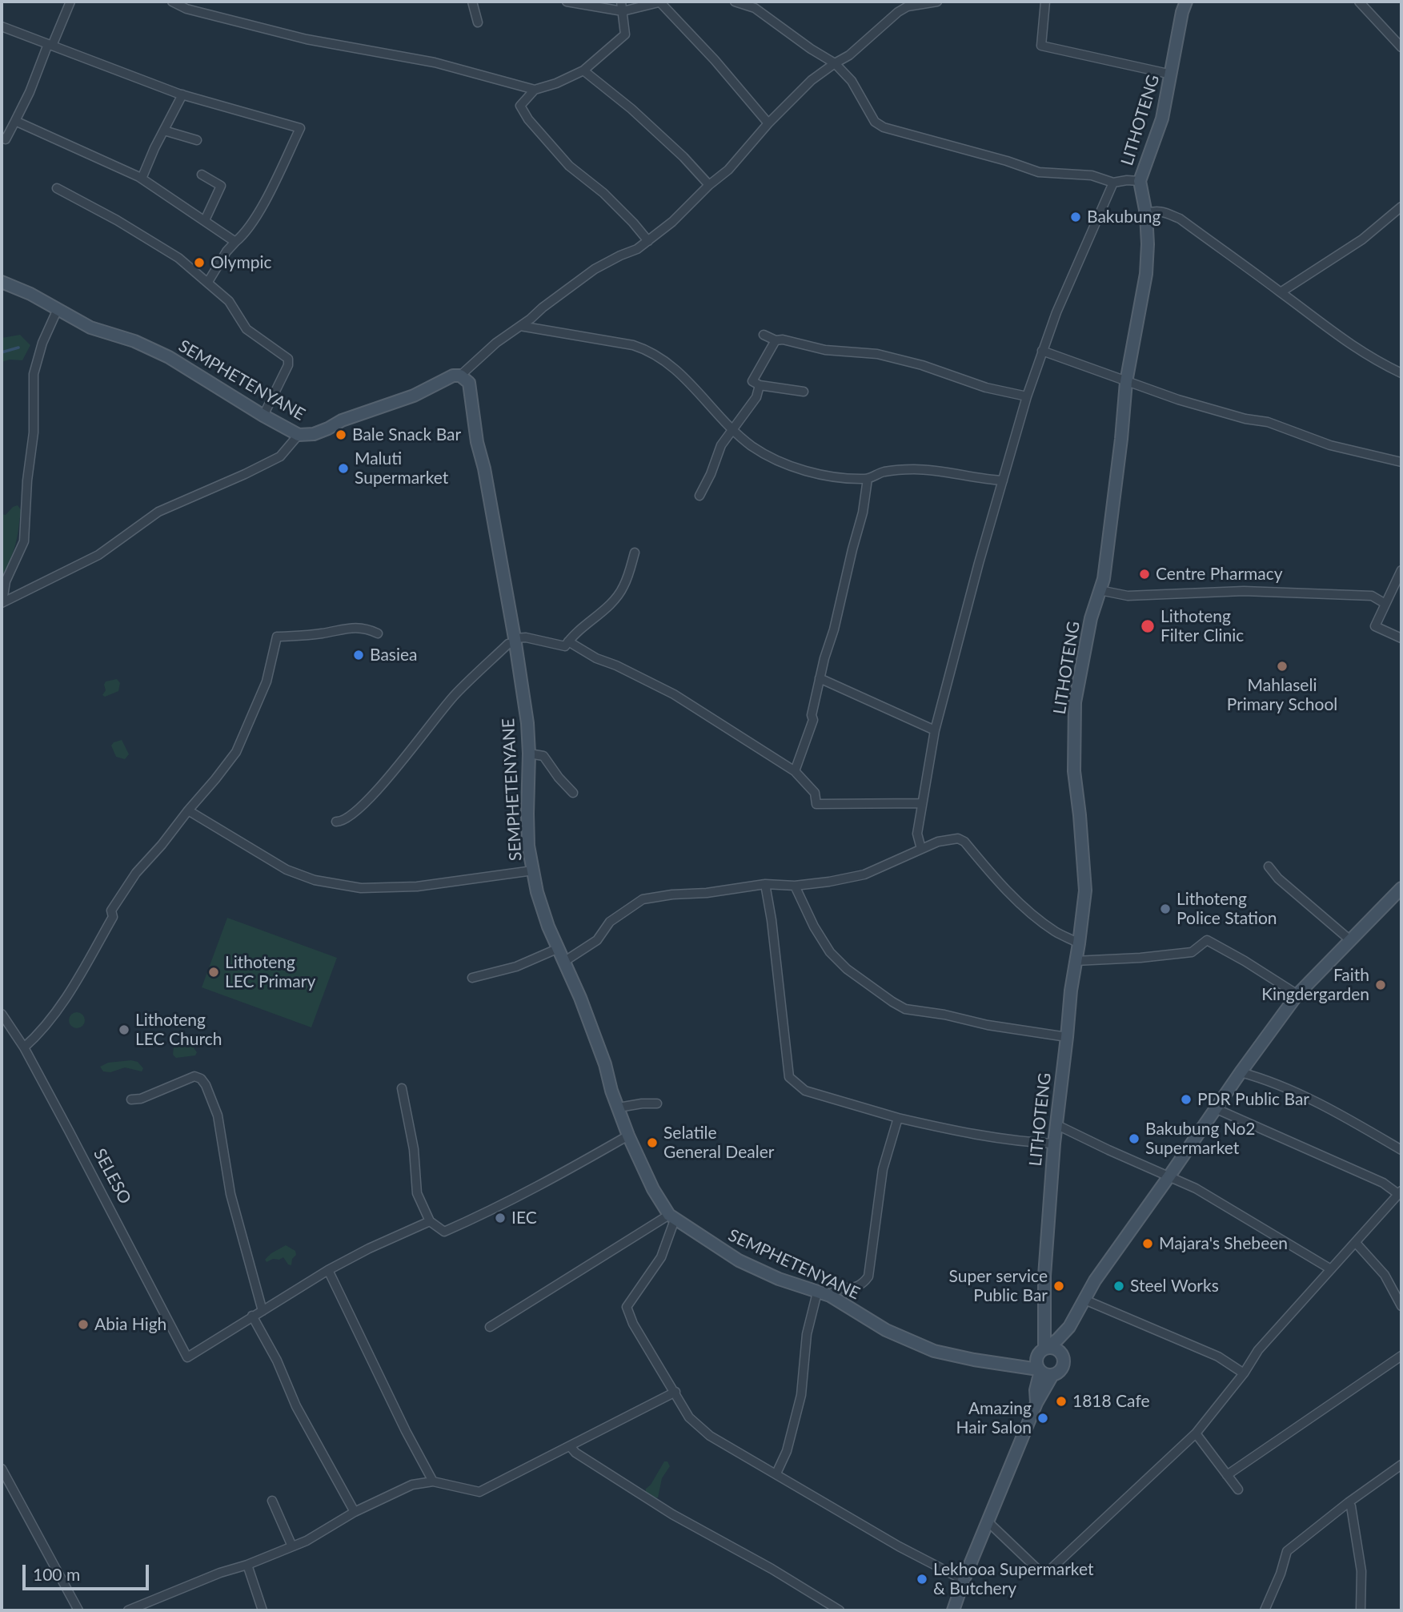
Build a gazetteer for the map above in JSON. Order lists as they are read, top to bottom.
{
  "streets": {
    "main road": ["LITHOTENG", "SEMPHETENYANE"],
    "street": ["SELESO"]
  },
  "places": [
    "Bakubung",
    "Olympic",
    "Bale Snack Bar",
    "Maluti Supermarket",
    "Centre Pharmacy",
    "Lithoteng Filter Clinic",
    "Basiea",
    "Mahlaseli Primary School",
    "Lithoteng Police Station",
    "Lithoteng LEC Primary",
    "Faith Kingdergarden",
    "Lithoteng LEC Church",
    "PDR Public Bar",
    "Bakubung No2 Supermarket",
    "Selatile General Dealer",
    "IEC",
    "Majara's Shebeen",
    "Super service Public Bar",
    "Steel Works",
    "Abia High",
    "1818 Cafe",
    "Amazing Hair Salon",
    "Lekhooa Supermarket & Butchery"
  ],
  "scale_bar": "100 m"
}
